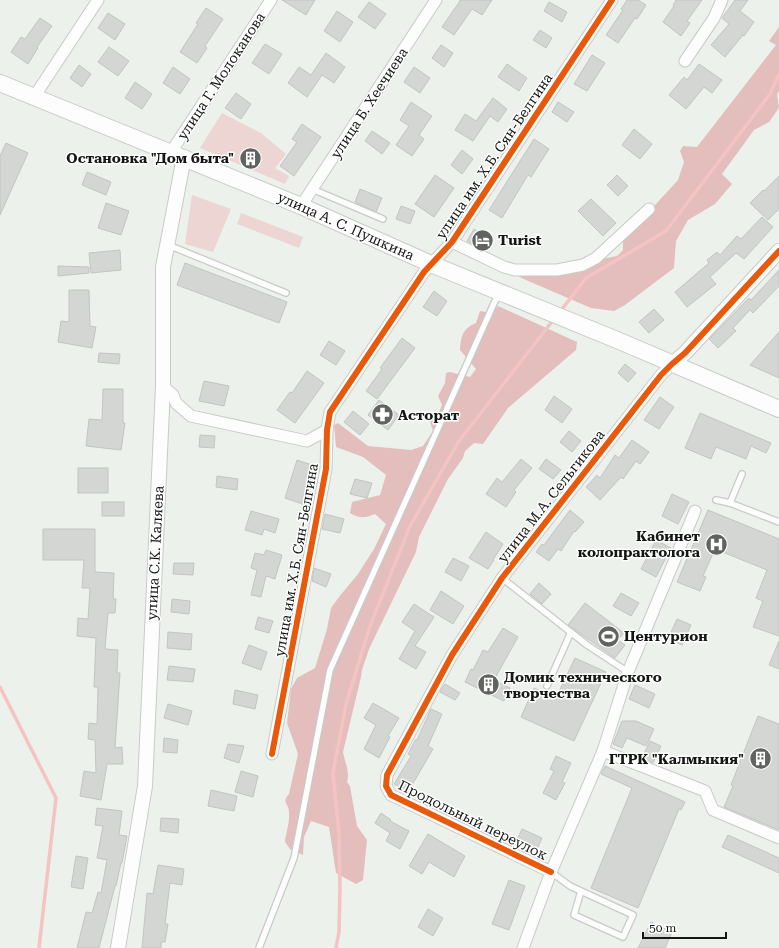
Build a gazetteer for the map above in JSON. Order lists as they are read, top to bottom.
{
  "streets": {
    "main road": ["улица А. С. Пушкина"],
    "street": [
      "улица Г. Молоканова",
      "улица Б. Хеечиева",
      "улица им. Х.Б. Сян-Белгина",
      "улица М.А. Сельгикова",
      "улица С.К. Каляева",
      "Продольный переулок"
    ]
  },
  "crossings": [
    ["улица Г. Молоканова", "улица А. С. Пушкина"],
    ["улица Г. Молоканова", "улица С.К. Каляева"],
    ["улица Б. Хеечиева", "улица А. С. Пушкина"],
    ["улица им. Х.Б. Сян-Белгина", "улица А. С. Пушкина"],
    ["улица А. С. Пушкина", "улица М.А. Сельгикова"],
    ["улица А. С. Пушкина", "улица С.К. Каляева"],
    ["улица М.А. Сельгикова", "Продольный переулок"]
  ],
  "places": {
    "building": ["Остановка \"Дом быта\"", "Домик технического творчества", "ГТРК \"Калмыкия\""],
    "hotel": ["Turist"],
    "pharmacy": ["Асторат"],
    "hospital": ["Кабинет колопрактолога"],
    "sports": ["Центурион"]
  },
  "scale_bar": "50 m"
}
